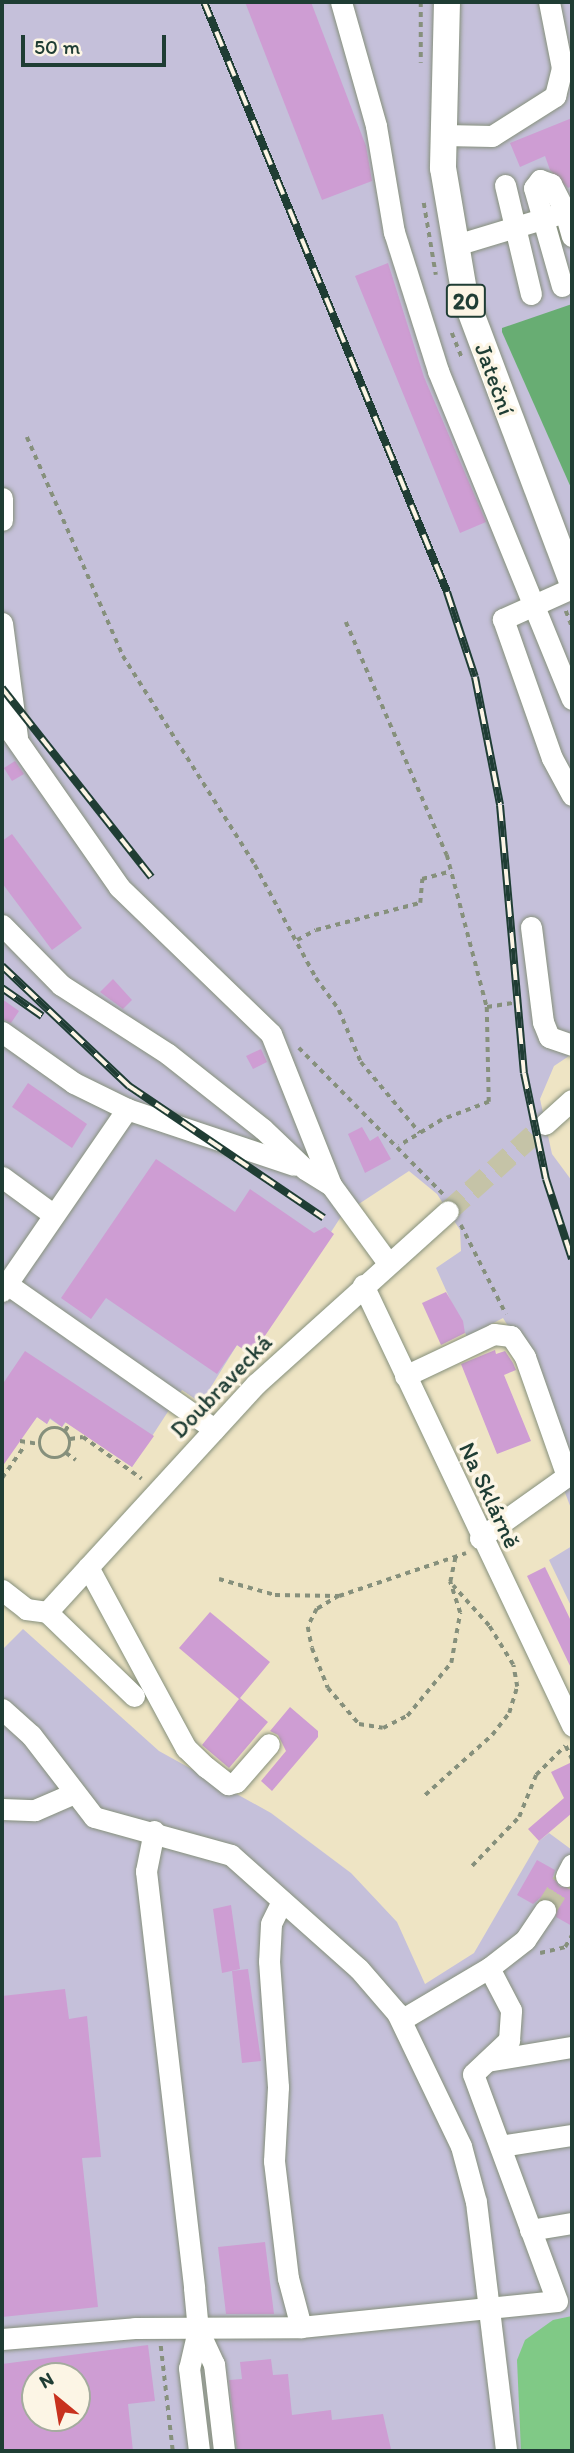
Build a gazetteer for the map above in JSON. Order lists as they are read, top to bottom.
{
  "streets": {
    "main road": ["20", "Jateční"],
    "street": ["Doubravecká", "Na Sklárně"]
  },
  "crossings": [
    ["Doubravecká", "Na Sklárně"]
  ],
  "scale_bar": "50 m",
  "north": "top left"
}
